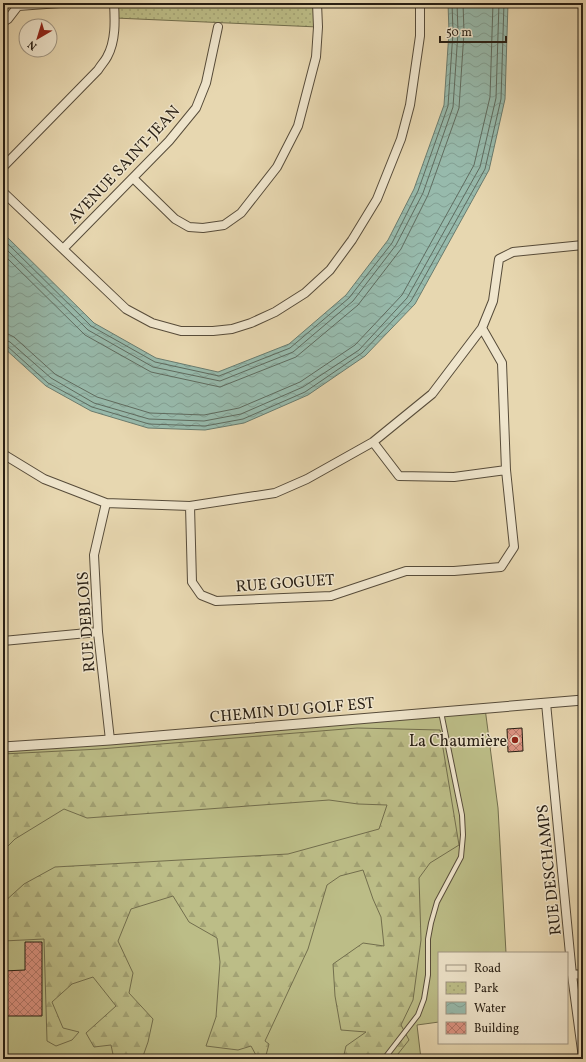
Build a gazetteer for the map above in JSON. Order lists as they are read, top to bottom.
{
  "streets": {
    "street": [
      "AVENUE SAINT-JEAN",
      "RUE GOGUET",
      "RUE DEBLOIS",
      "CHEMIN DU GOLF EST",
      "RUE DESCHAMPS"
    ]
  },
  "crossings": [
    ["RUE DEBLOIS", "CHEMIN DU GOLF EST"],
    ["CHEMIN DU GOLF EST", "RUE DESCHAMPS"]
  ],
  "places": ["La Chaumière"],
  "legend": [
    "Road",
    "Park",
    "Water",
    "Building"
  ],
  "scale_bar": "50 m",
  "north": "bottom left"
}
